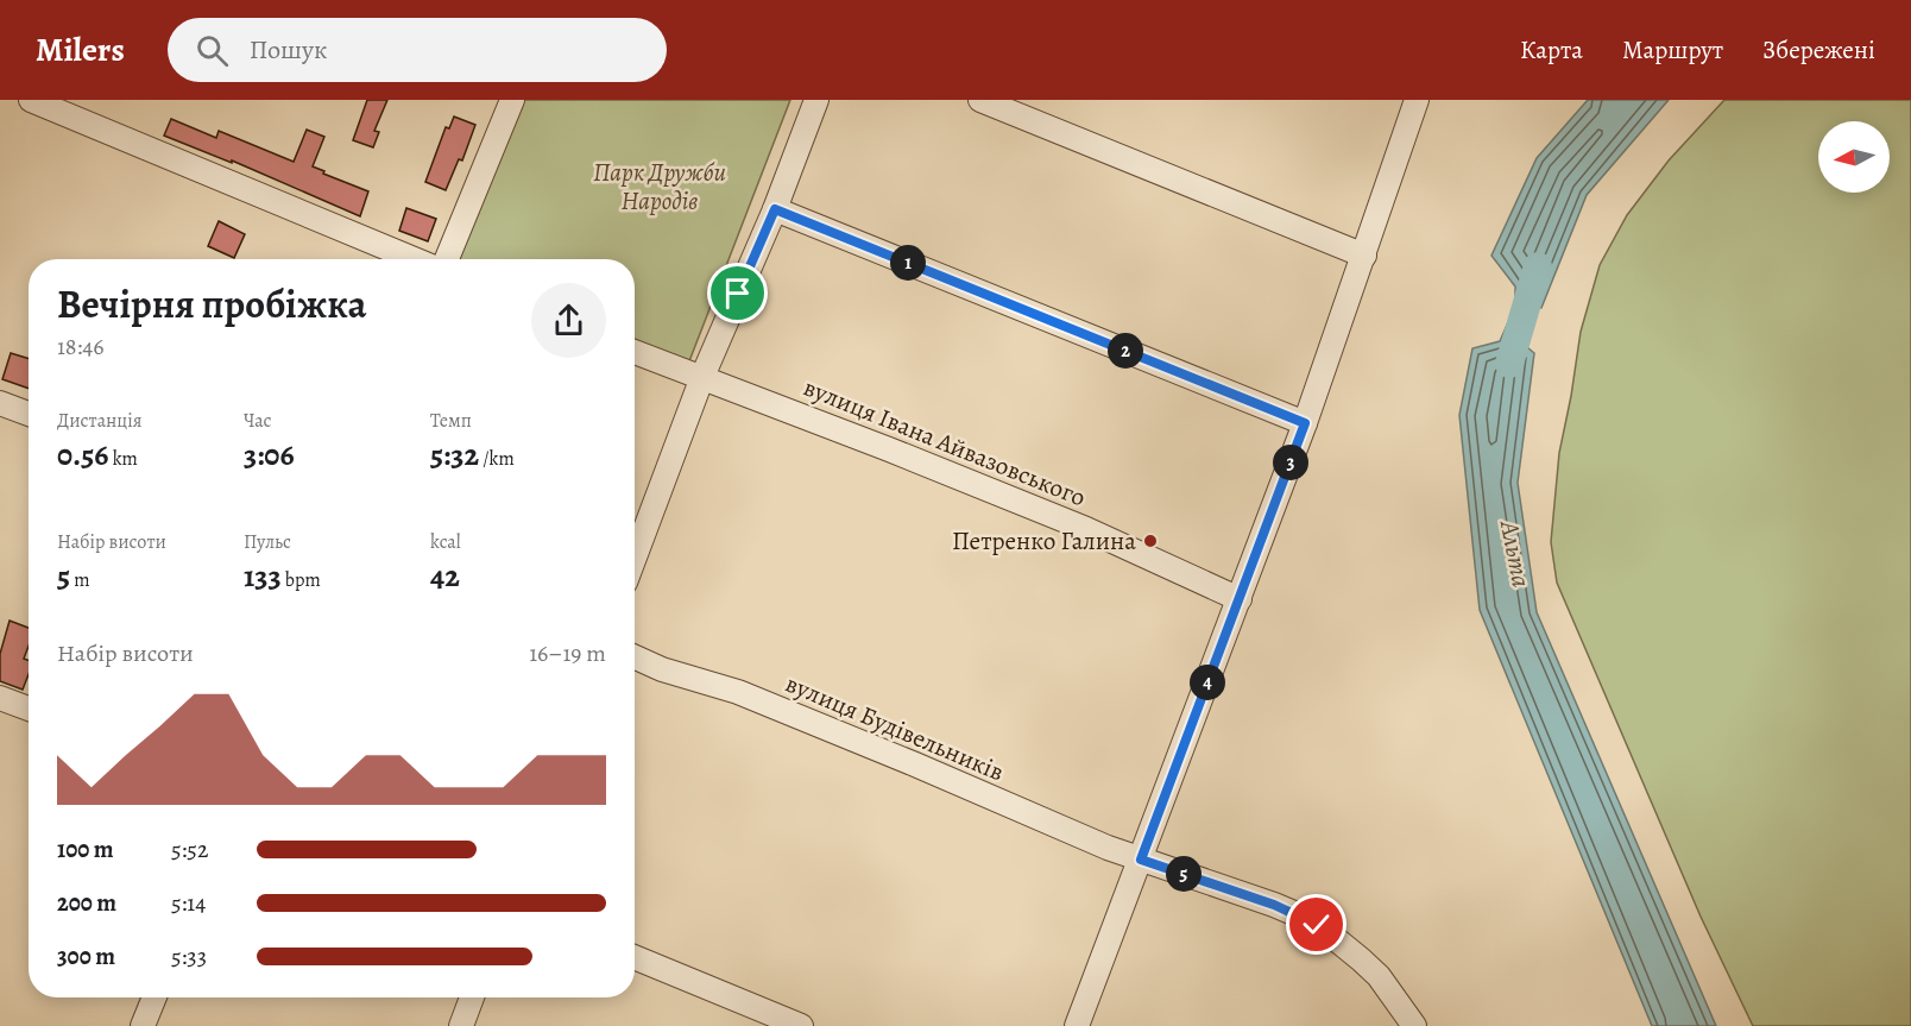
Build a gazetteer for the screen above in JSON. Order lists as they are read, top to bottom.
{
  "streets": {
    "street": ["вулиця Івана Айвазовського", "вулиця Будівельників"]
  },
  "water": ["Альта"],
  "parks": ["Парк Дружби Народів"],
  "places": ["Петренко Галина"],
  "north": "left",
  "page": {
    "header": "Milers",
    "search": "Пошук",
    "nav": ["Карта", "Маршрут", "Збережені"],
    "pins": [
      "1",
      "2",
      "3",
      "4",
      "5"
    ],
    "heading": ["Вечірня пробіжка", "18:46"],
    "stats": [
      ["Дистанція", "0.56 km"],
      ["Час", "3:06"],
      ["Темп", "5:32 /km"],
      ["Набір висоти", "5 m"],
      ["Пульс", "133 bpm"],
      ["kcal", "42"]
    ],
    "chart": ["Набір висоти", "16–19 m"],
    "list": [
      {
        "name": "100 m",
        "note": "5:52"
      },
      {
        "name": "200 m",
        "note": "5:14"
      },
      {
        "name": "300 m",
        "note": "5:33"
      }
    ]
  }
}
